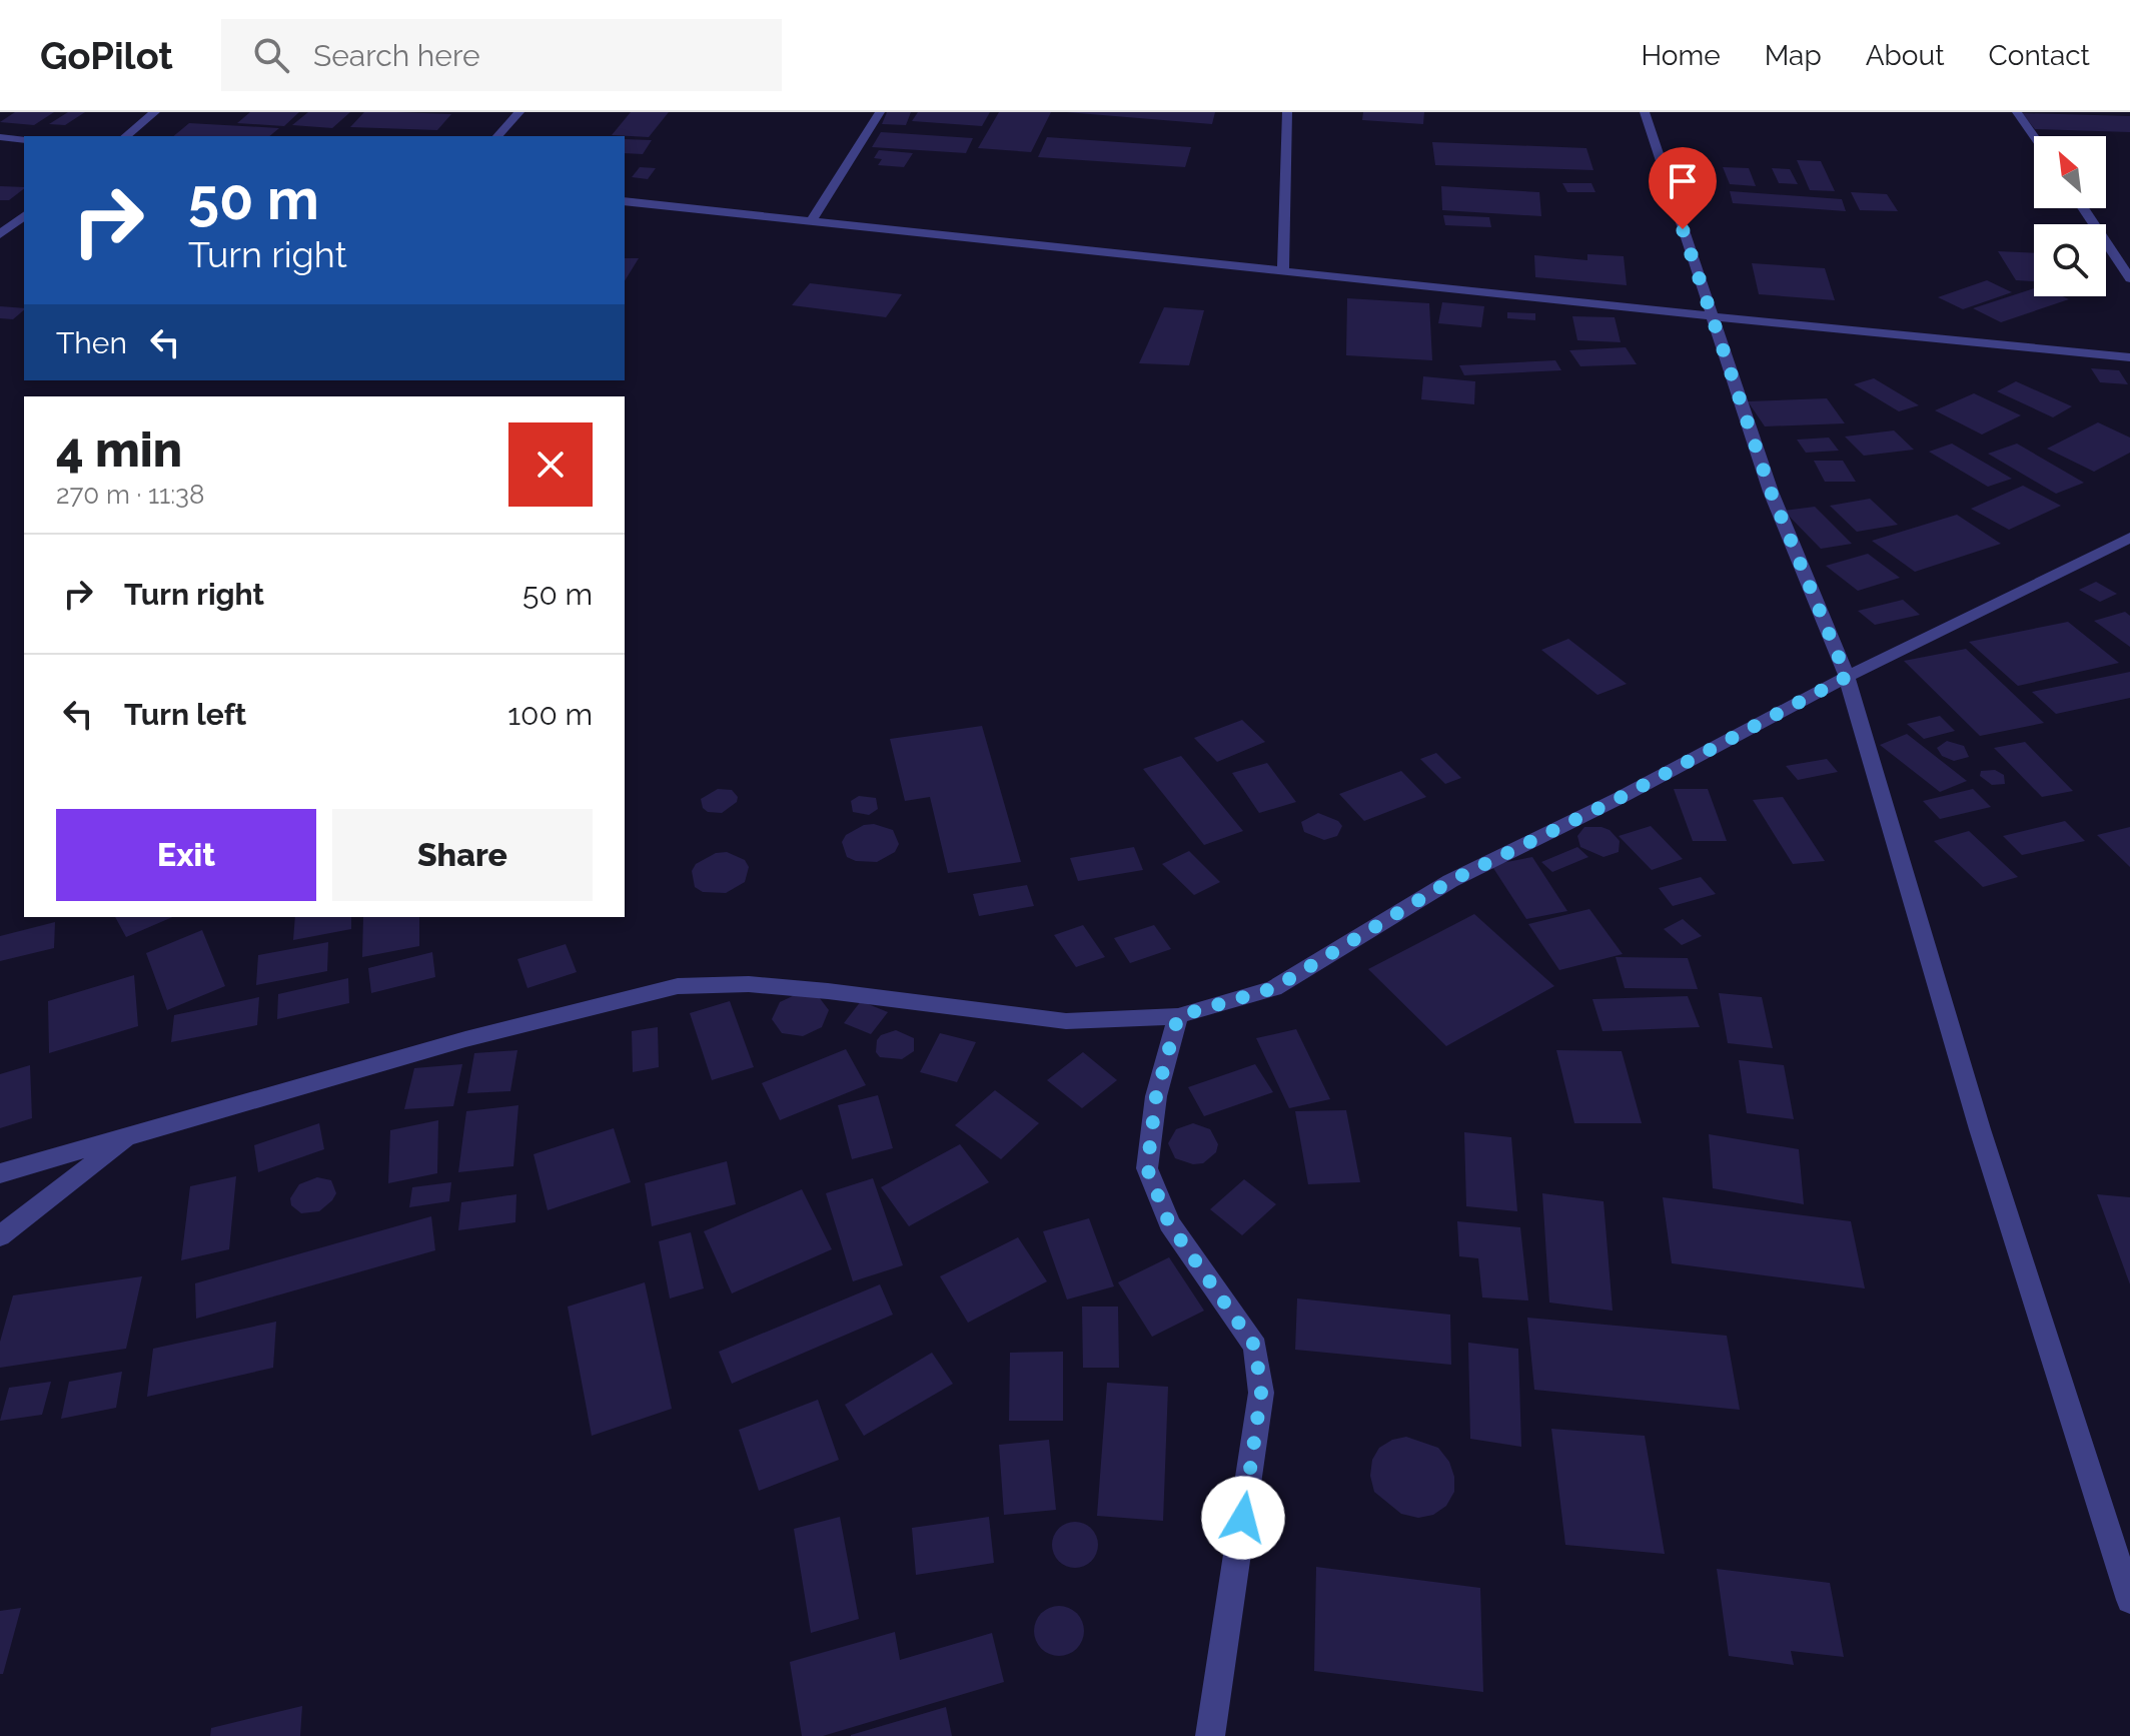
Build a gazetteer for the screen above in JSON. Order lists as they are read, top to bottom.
{
  "north": "top left",
  "page": {
    "header": "GoPilot",
    "search": "Search here",
    "nav": [
      "Home",
      "Map",
      "About",
      "Contact"
    ],
    "turn": ["50 m", "Turn right"],
    "then": "Then",
    "heading": ["4 min", "270 m · 11:38"],
    "list": [
      {
        "name": "Turn right",
        "value": "50 m"
      },
      {
        "name": "Turn left",
        "value": "100 m"
      }
    ],
    "buttons": ["Exit", "Share"]
  }
}
